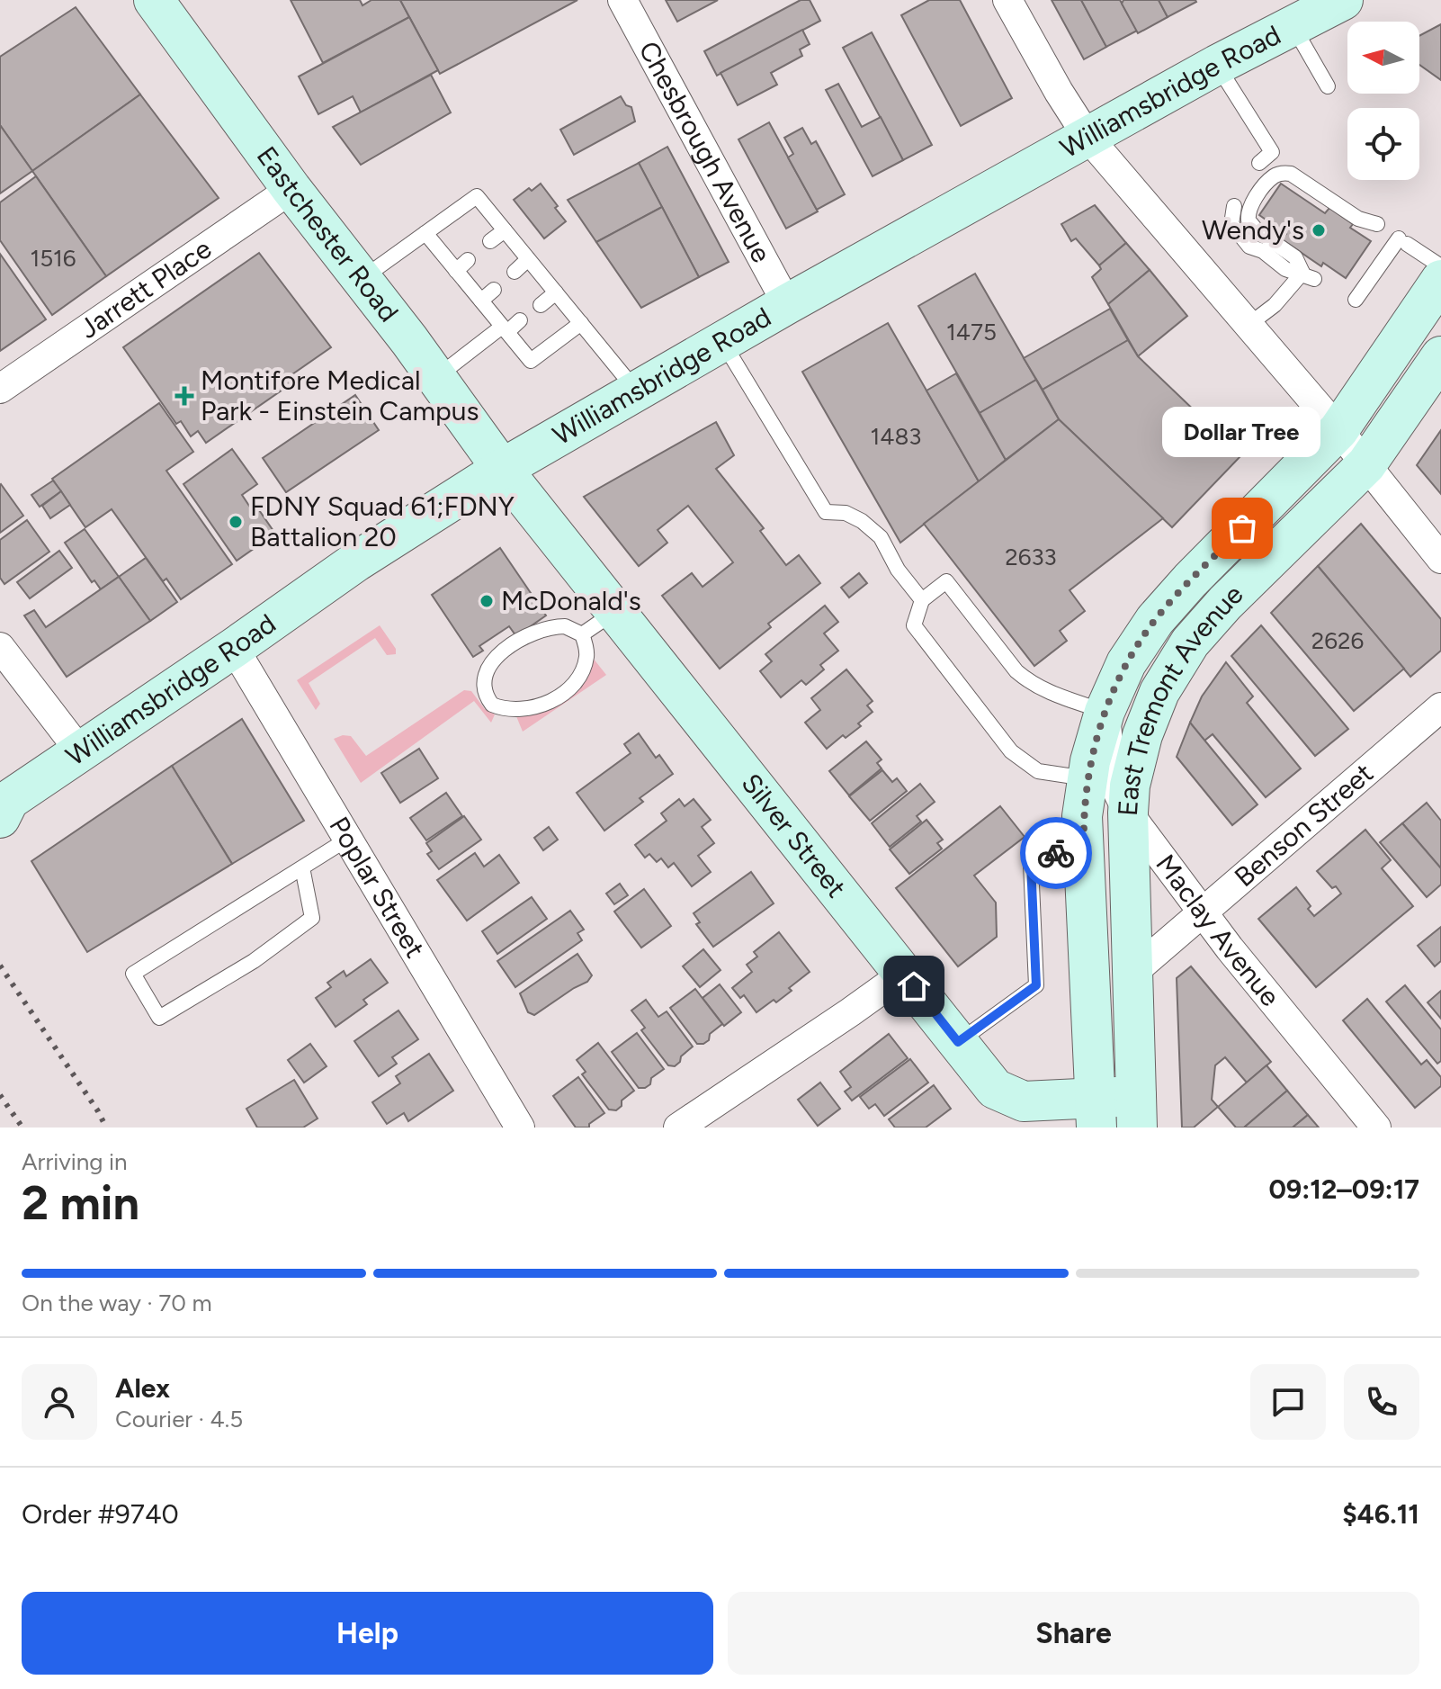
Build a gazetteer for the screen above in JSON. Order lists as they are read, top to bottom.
{
  "streets": {
    "main road": [
      "Williamsbridge Road",
      "Eastchester Road",
      "East Tremont Avenue",
      "Silver Street"
    ],
    "street": [
      "Chesbrough Avenue",
      "Jarrett Place",
      "Benson Street",
      "Poplar Street",
      "Maclay Avenue"
    ]
  },
  "crossings": [
    ["Williamsbridge Road", "Chesbrough Avenue"],
    ["Williamsbridge Road", "Eastchester Road"],
    ["Williamsbridge Road", "Silver Street"],
    ["Williamsbridge Road", "Poplar Street"],
    ["Eastchester Road", "Jarrett Place"],
    ["Eastchester Road", "Silver Street"],
    ["East Tremont Avenue", "Benson Street"],
    ["East Tremont Avenue", "Silver Street"],
    ["East Tremont Avenue", "Maclay Avenue"],
    ["Benson Street", "Maclay Avenue"]
  ],
  "places": {
    "other": [
      "Wendy's",
      "FDNY Squad 61;FDNY Battalion 20",
      "Dollar Tree",
      "McDonald's"
    ],
    "health": ["Montifore Medical Park - Einstein Campus"]
  },
  "house_numbers": [
    "1516",
    "1475",
    "1483",
    "2633",
    "2626"
  ],
  "north": "left",
  "page": {
    "bubble": "Dollar Tree",
    "heading": ["2 min", "Arriving in", "09:12–09:17"],
    "panel": [
      "Alex",
      "Courier · 4.5",
      "Order #9740",
      "$46.11"
    ],
    "bar": "On the way · 70 m",
    "buttons": ["Help", "Share"]
  }
}
